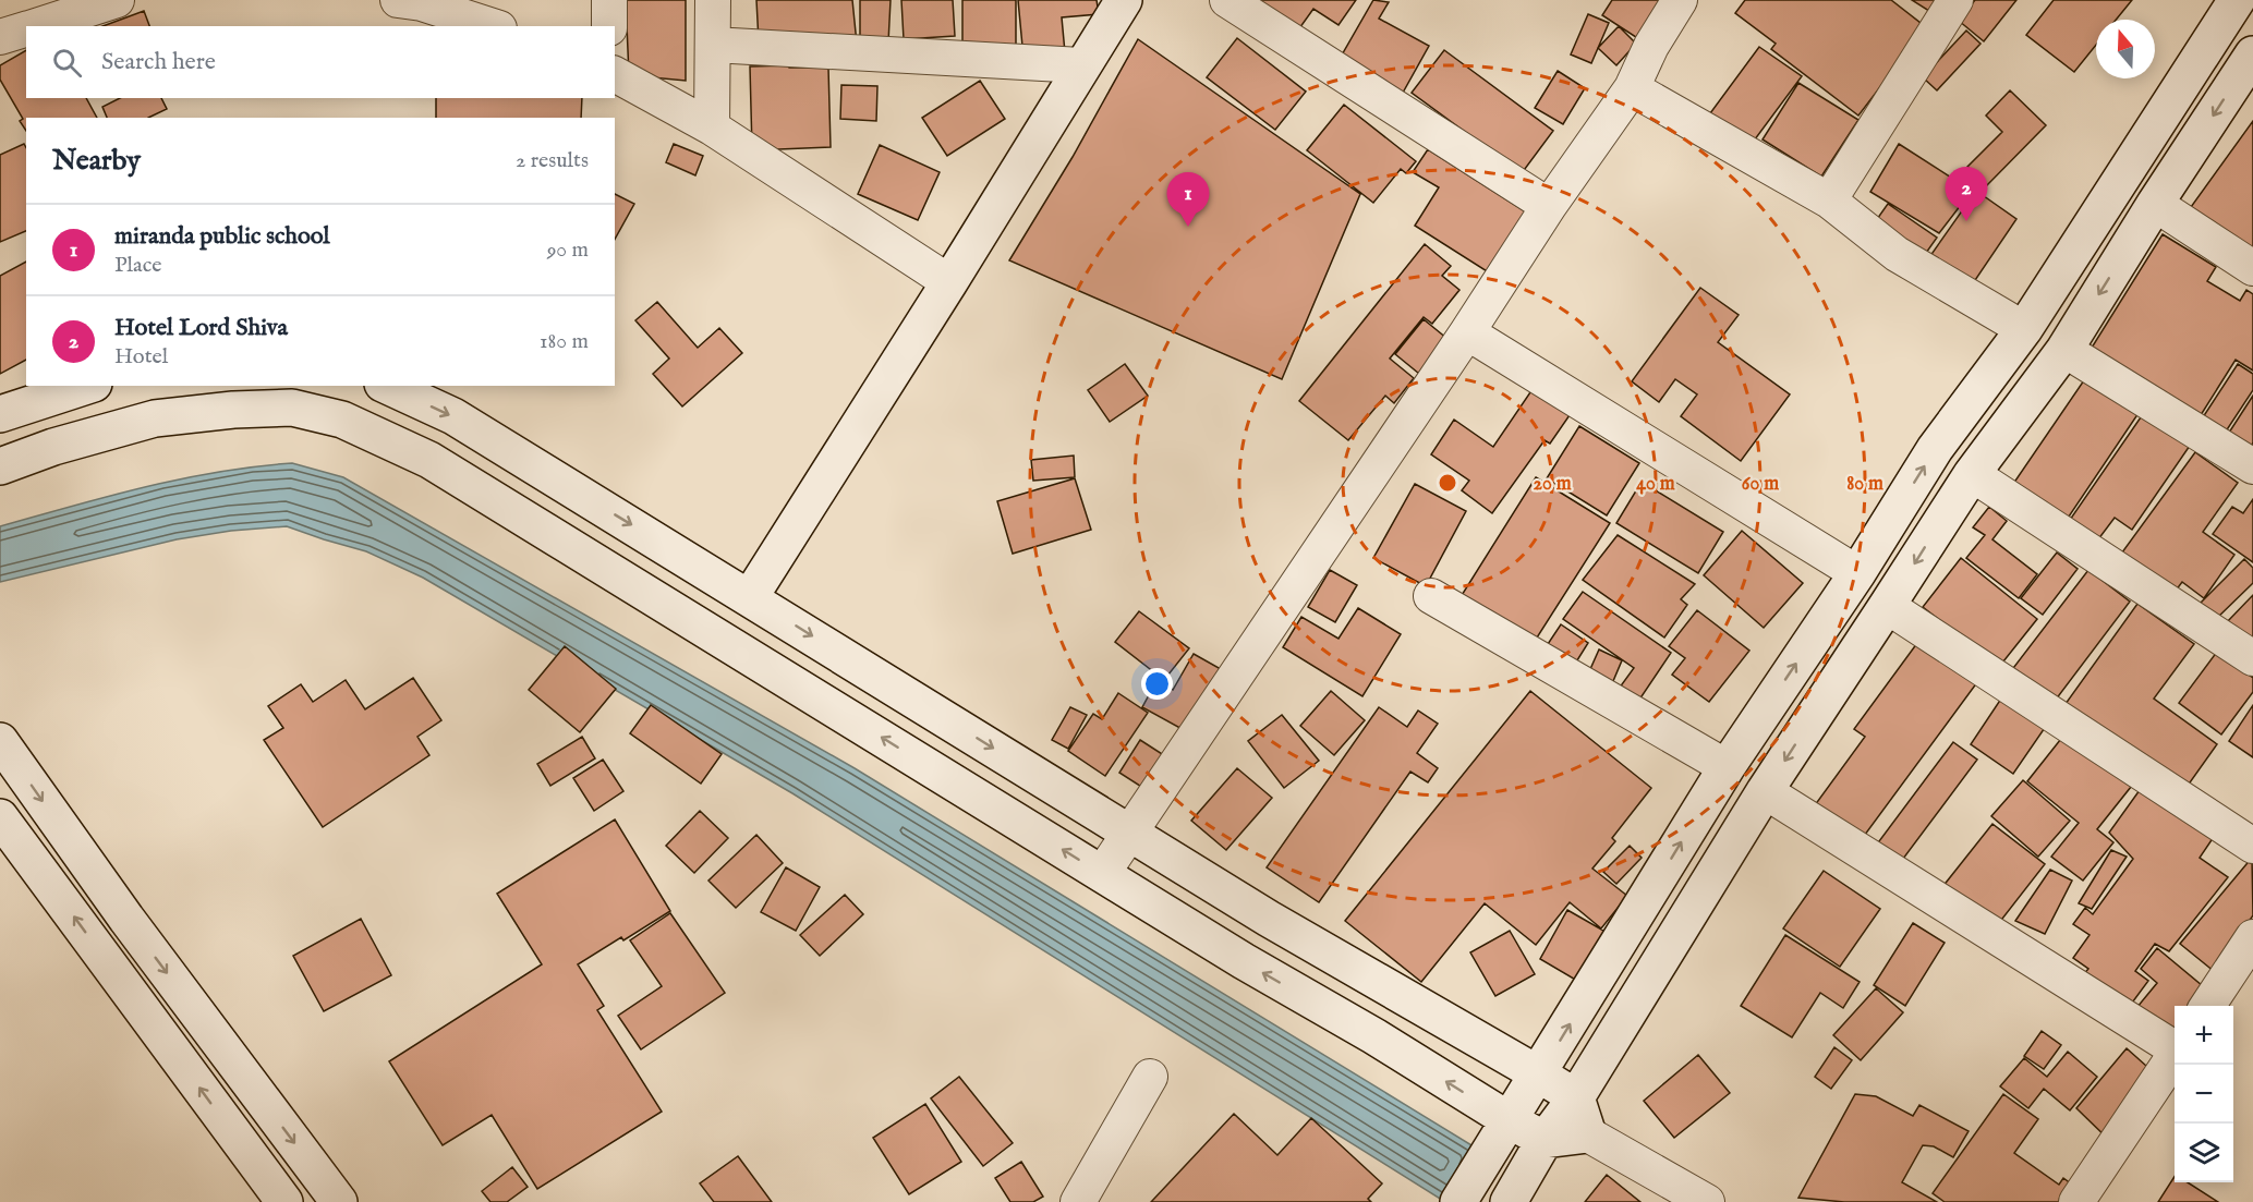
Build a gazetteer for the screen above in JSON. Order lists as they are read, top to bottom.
{
  "north": "top",
  "page": {
    "search": "Search here",
    "heading": ["Nearby", "2 results"],
    "pins": ["2", "1"],
    "list": [
      {
        "mark": "1",
        "name": "miranda public school",
        "note": "Place",
        "value": "90 m"
      },
      {
        "mark": "2",
        "name": "Hotel Lord Shiva",
        "note": "Hotel",
        "value": "180 m"
      }
    ],
    "map_buttons": ["+", "−"]
  },
  "rings": [
    "20 m",
    "40 m",
    "60 m",
    "80 m"
  ]
}
